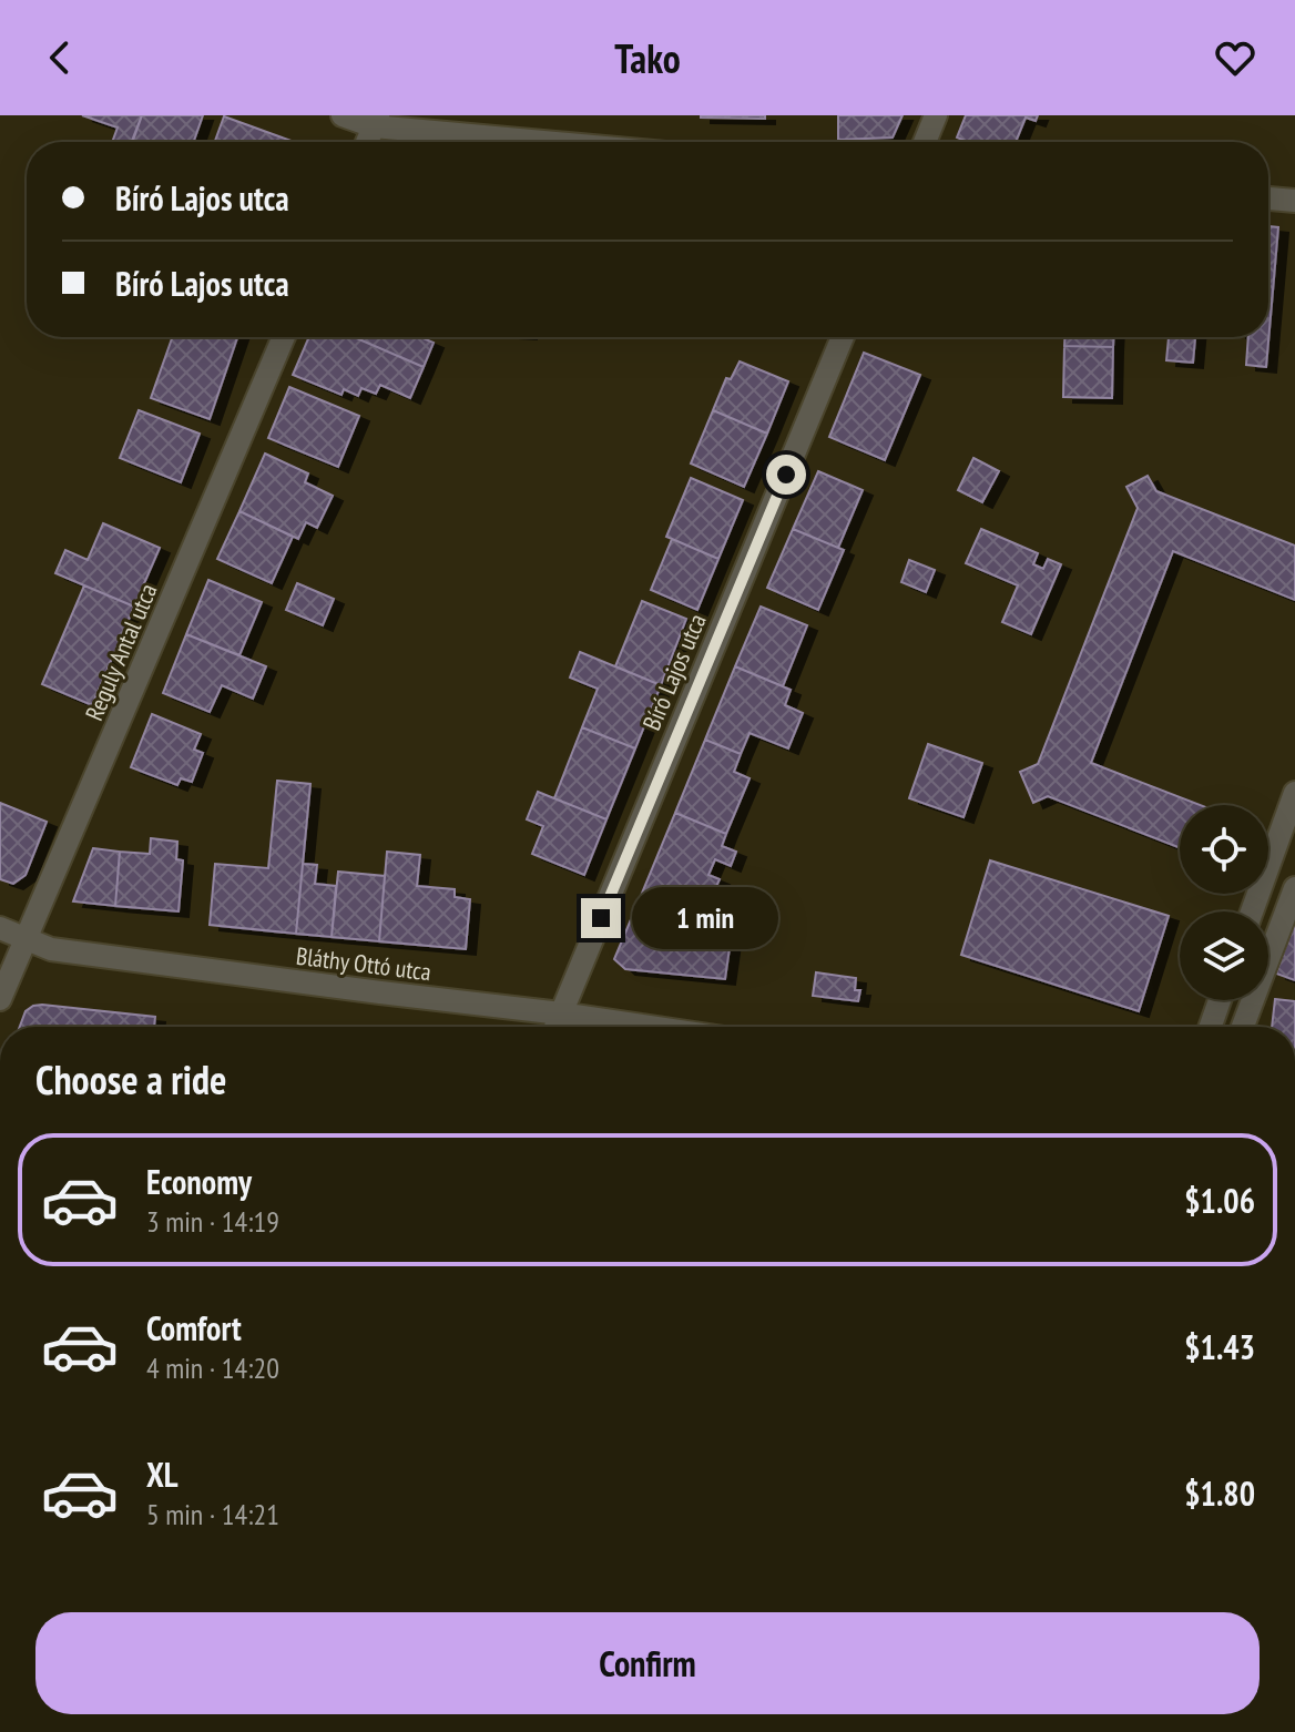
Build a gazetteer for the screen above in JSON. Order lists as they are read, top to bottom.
{
  "streets": {
    "street": ["Reguly Antal utca", "Bíró Lajos utca", "Bláthy Ottó utca"]
  },
  "crossings": [
    ["Reguly Antal utca", "Bláthy Ottó utca"],
    ["Bíró Lajos utca", "Bláthy Ottó utca"]
  ],
  "page": {
    "header": "Tako",
    "banner": ["Bíró Lajos utca", "Bíró Lajos utca"],
    "bubble": "1 min",
    "heading": "Choose a ride",
    "list": [
      {
        "name": "Economy",
        "note": "3 min · 14:19",
        "value": "$1.06"
      },
      {
        "name": "Comfort",
        "note": "4 min · 14:20",
        "value": "$1.43"
      },
      {
        "name": "XL",
        "note": "5 min · 14:21",
        "value": "$1.80"
      }
    ],
    "buttons": "Confirm"
  }
}
